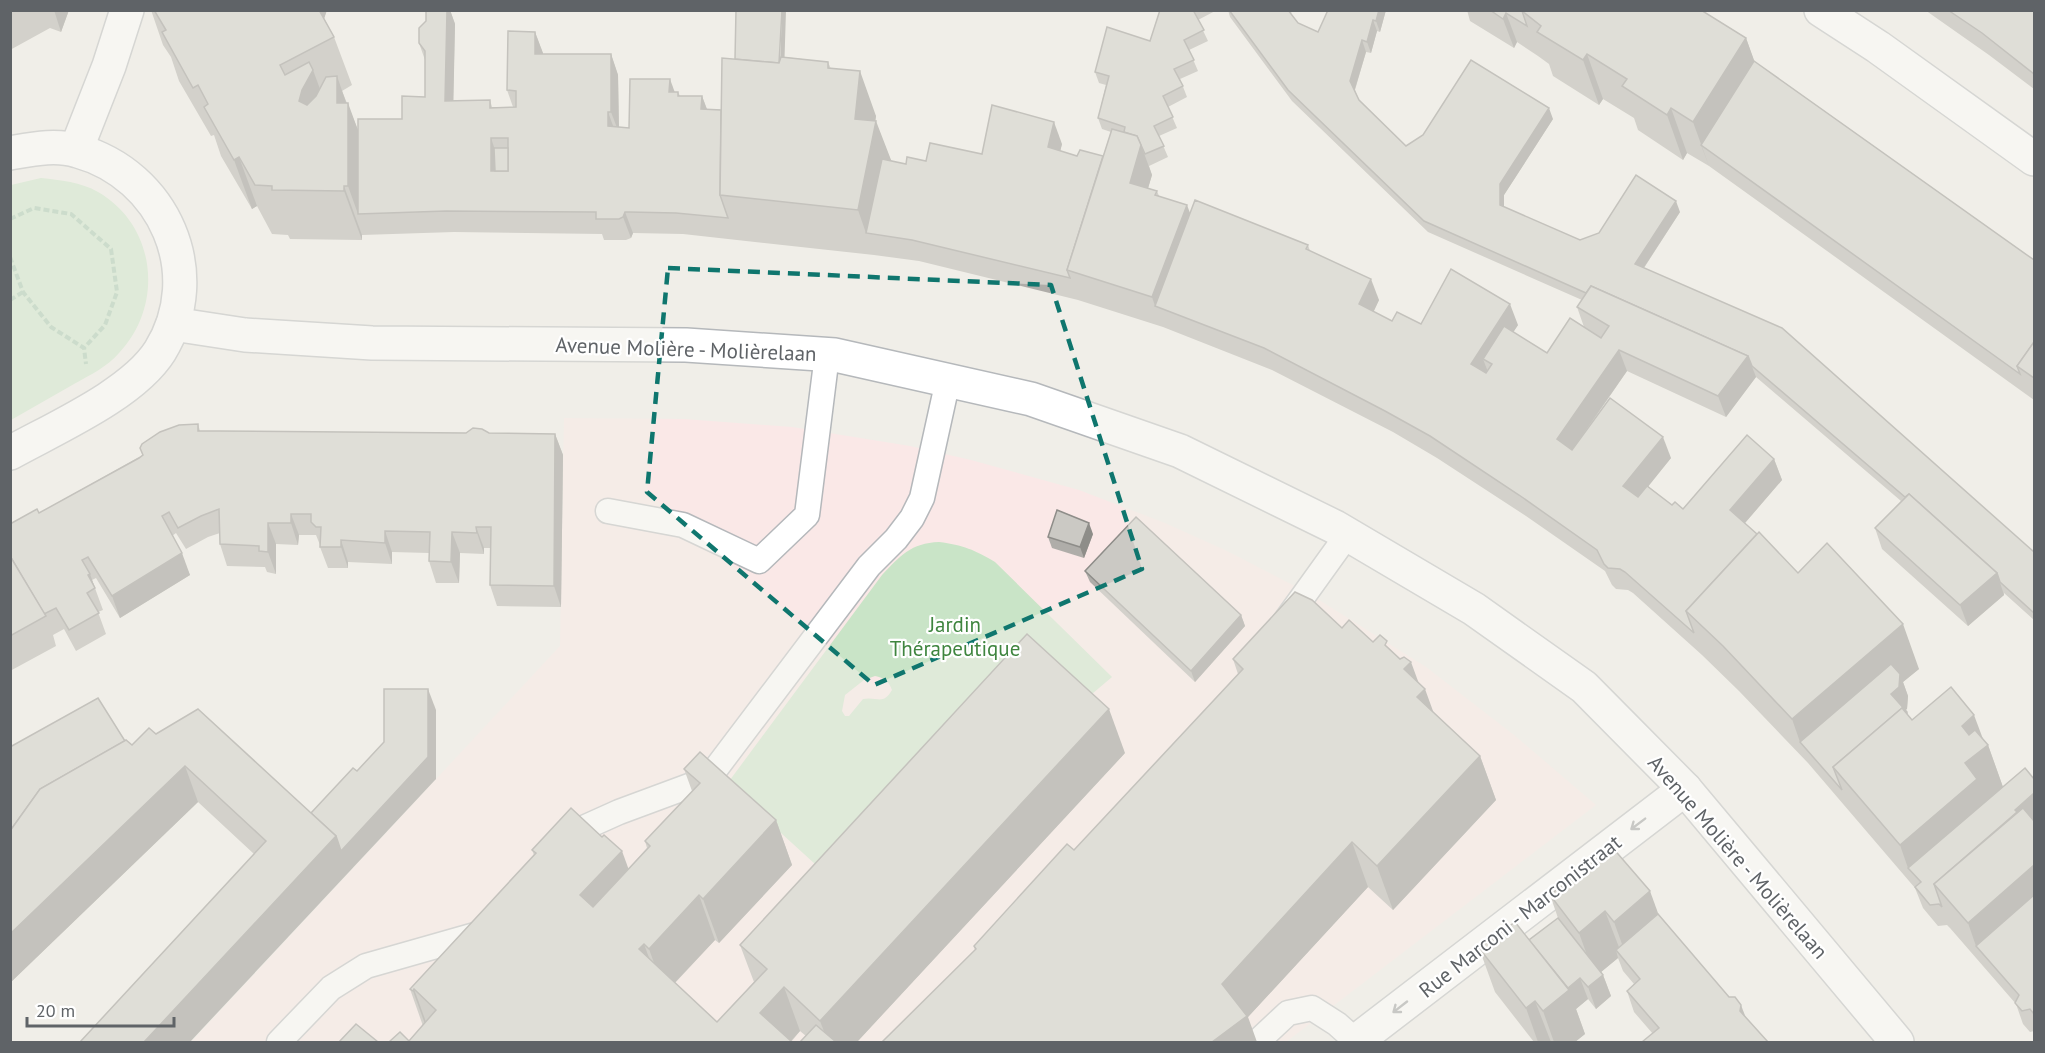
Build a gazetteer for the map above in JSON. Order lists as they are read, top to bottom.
{
  "streets": {
    "street": ["Avenue Molière - Molièrelaan", "Rue Marconi - Marconistraat"]
  },
  "crossings": [
    ["Avenue Molière - Molièrelaan", "Rue Marconi - Marconistraat"]
  ],
  "one_way": ["Rue Marconi - Marconistraat"],
  "parks": ["Jardin Thérapeutique"],
  "scale_bar": "20 m"
}
